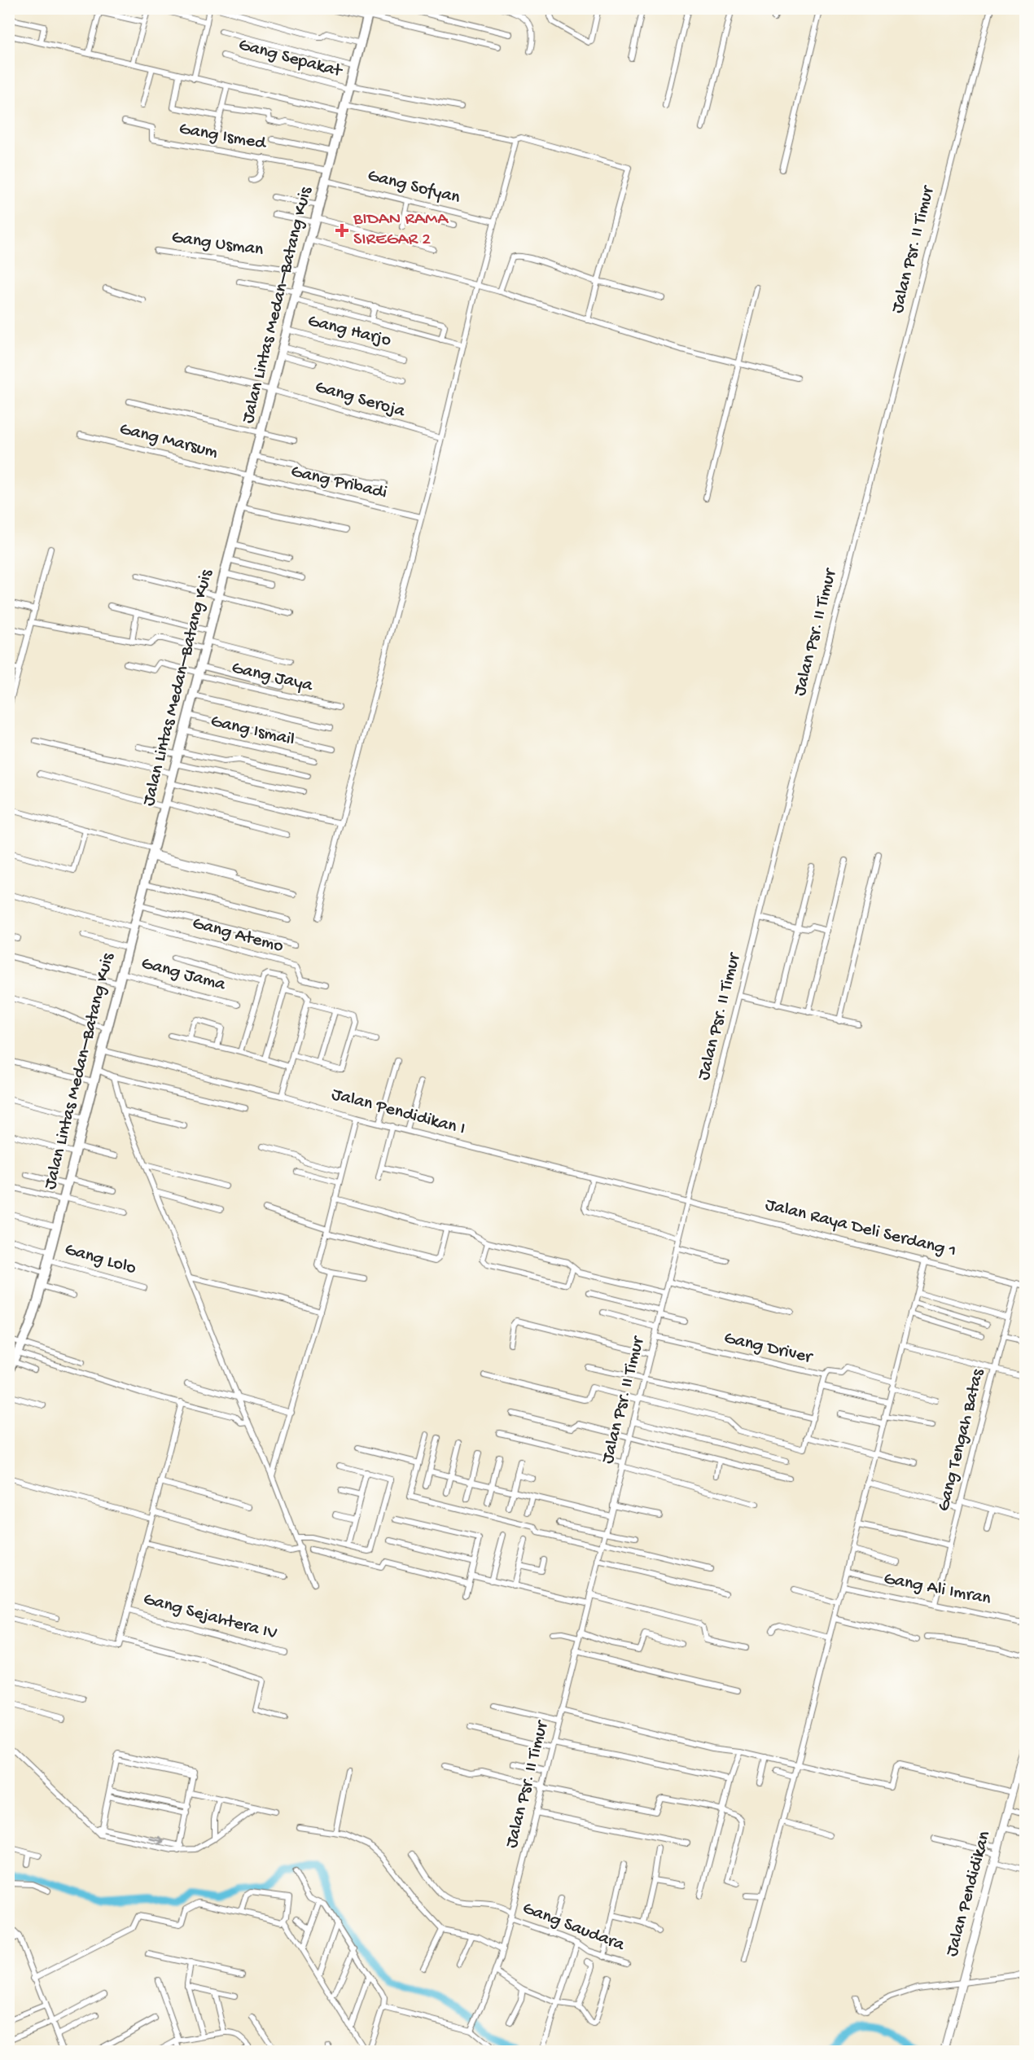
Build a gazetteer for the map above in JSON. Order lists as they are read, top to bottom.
{
  "streets": {
    "highway": ["Jalan Lintas Medan–Batang Kuis"],
    "main road": ["Jalan Pendidikan"],
    "street": [
      "Gang Sepakat",
      "Gang Ismed",
      "Gang Sofyan",
      "Gang Usman",
      "Jalan Psr. II Timur",
      "Gang Harjo",
      "Gang Seroja",
      "Gang Marsum",
      "Gang Pribadi",
      "Gang Jaya",
      "Gang Ismail",
      "Gang Atemo",
      "Gang Jama",
      "Jalan Pendidikan I",
      "Jalan Raya Deli Serdang 1",
      "Gang Lolo",
      "Gang Driver",
      "Gang Tengah Batas",
      "Gang Ali Imran",
      "Gang Sejahtera IV",
      "Gang Saudara"
    ]
  },
  "crossings": [
    ["Gang Sepakat", "Jalan Lintas Medan–Batang Kuis"],
    ["Gang Ismed", "Jalan Lintas Medan–Batang Kuis"],
    ["Gang Sofyan", "Jalan Lintas Medan–Batang Kuis"],
    ["Gang Usman", "Jalan Lintas Medan–Batang Kuis"],
    ["Jalan Psr. II Timur", "Jalan Pendidikan I"],
    ["Jalan Psr. II Timur", "Jalan Raya Deli Serdang 1"],
    ["Jalan Psr. II Timur", "Gang Driver"],
    ["Jalan Psr. II Timur", "Gang Saudara"],
    ["Jalan Lintas Medan–Batang Kuis", "Gang Harjo"],
    ["Jalan Lintas Medan–Batang Kuis", "Gang Seroja"],
    ["Jalan Lintas Medan–Batang Kuis", "Gang Marsum"],
    ["Jalan Lintas Medan–Batang Kuis", "Gang Pribadi"],
    ["Jalan Lintas Medan–Batang Kuis", "Gang Jaya"],
    ["Jalan Lintas Medan–Batang Kuis", "Gang Ismail"],
    ["Jalan Lintas Medan–Batang Kuis", "Gang Atemo"],
    ["Jalan Lintas Medan–Batang Kuis", "Gang Jama"],
    ["Jalan Lintas Medan–Batang Kuis", "Jalan Pendidikan I"],
    ["Jalan Lintas Medan–Batang Kuis", "Gang Lolo"],
    ["Gang Marsum", "Gang Pribadi"],
    ["Jalan Pendidikan I", "Jalan Raya Deli Serdang 1"],
    ["Jalan Raya Deli Serdang 1", "Gang Tengah Batas"],
    ["Gang Tengah Batas", "Gang Ali Imran"]
  ],
  "places": {
    "health": ["BIDAN RAMA SIREGAR 2"]
  }
}
